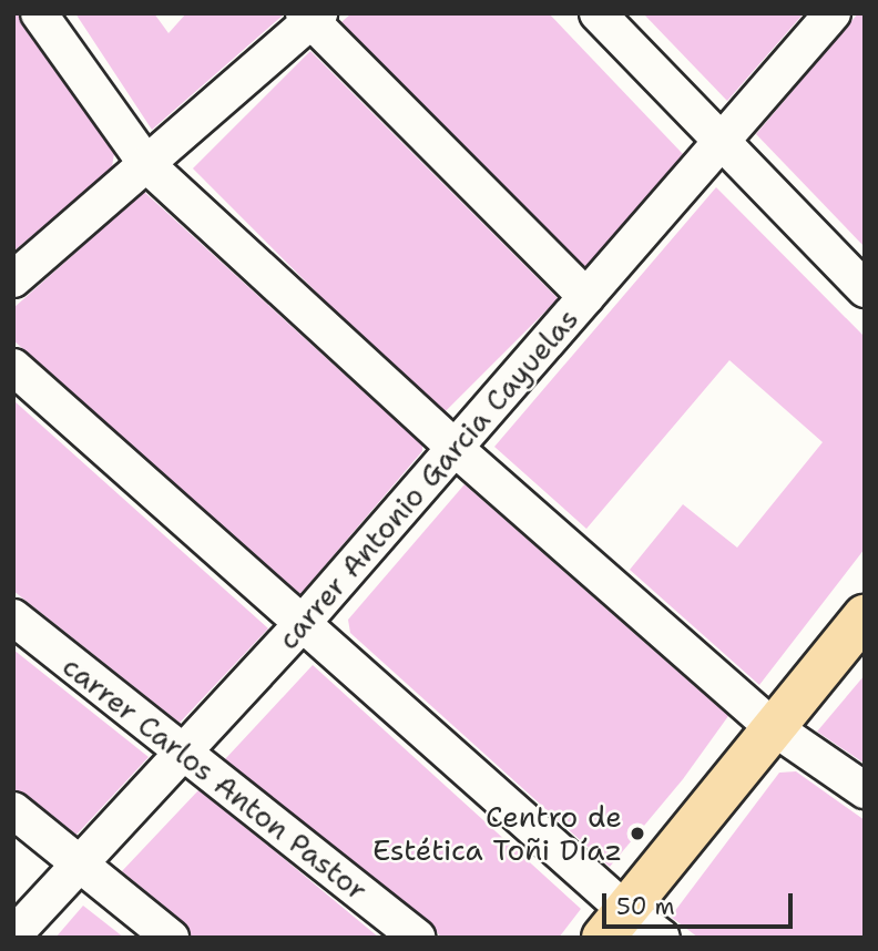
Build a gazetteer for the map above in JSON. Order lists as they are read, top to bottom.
{
  "streets": {
    "street": ["carrer Antonio Garcia Cayuelas", "carrer Carlos Anton Pastor"]
  },
  "crossings": [
    ["carrer Antonio Garcia Cayuelas", "carrer Carlos Anton Pastor"]
  ],
  "places": ["Centro de Estética Toñi Díaz"],
  "scale_bar": "50 m"
}
